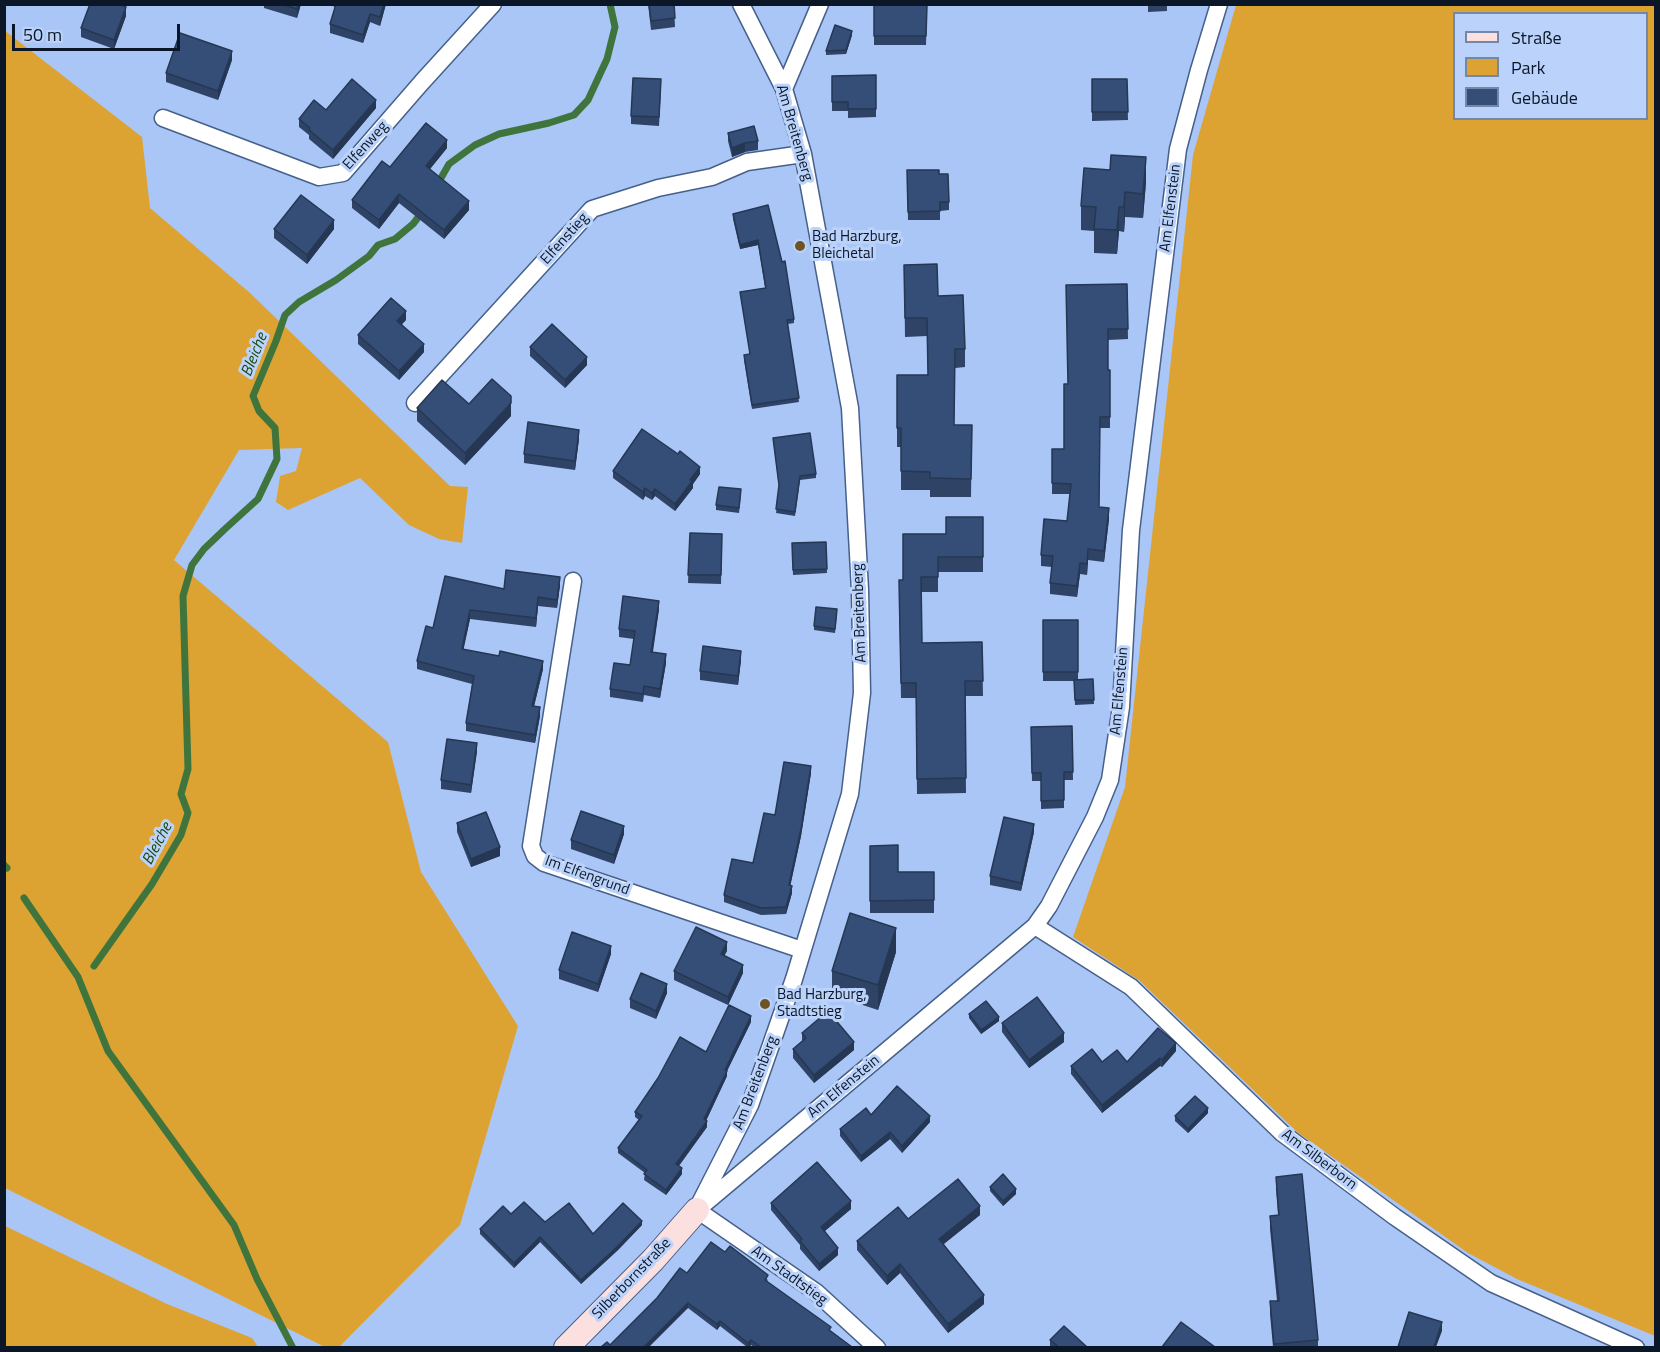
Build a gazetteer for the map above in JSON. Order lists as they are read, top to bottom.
{
  "streets": {
    "street": [
      "Am Breitenberg",
      "Elfenweg",
      "Am Elfenstein",
      "Elfenstieg",
      "Im Elfengrund",
      "Am Silberborn",
      "Am Stadtstieg",
      "Silberbornstraße"
    ]
  },
  "crossings": [
    ["Am Breitenberg", "Am Elfenstein"],
    ["Am Breitenberg", "Elfenstieg"],
    ["Am Breitenberg", "Im Elfengrund"],
    ["Am Breitenberg", "Am Stadtstieg"],
    ["Am Breitenberg", "Silberbornstraße"],
    ["Am Elfenstein", "Am Silberborn"],
    ["Am Elfenstein", "Am Stadtstieg"],
    ["Am Elfenstein", "Silberbornstraße"],
    ["Am Stadtstieg", "Silberbornstraße"]
  ],
  "water": ["Bleiche"],
  "places": ["Bad Harzburg, Bleichetal", "Bad Harzburg, Stadtstieg"],
  "legend": ["Straße", "Park", "Gebäude"],
  "scale_bar": "50 m"
}
